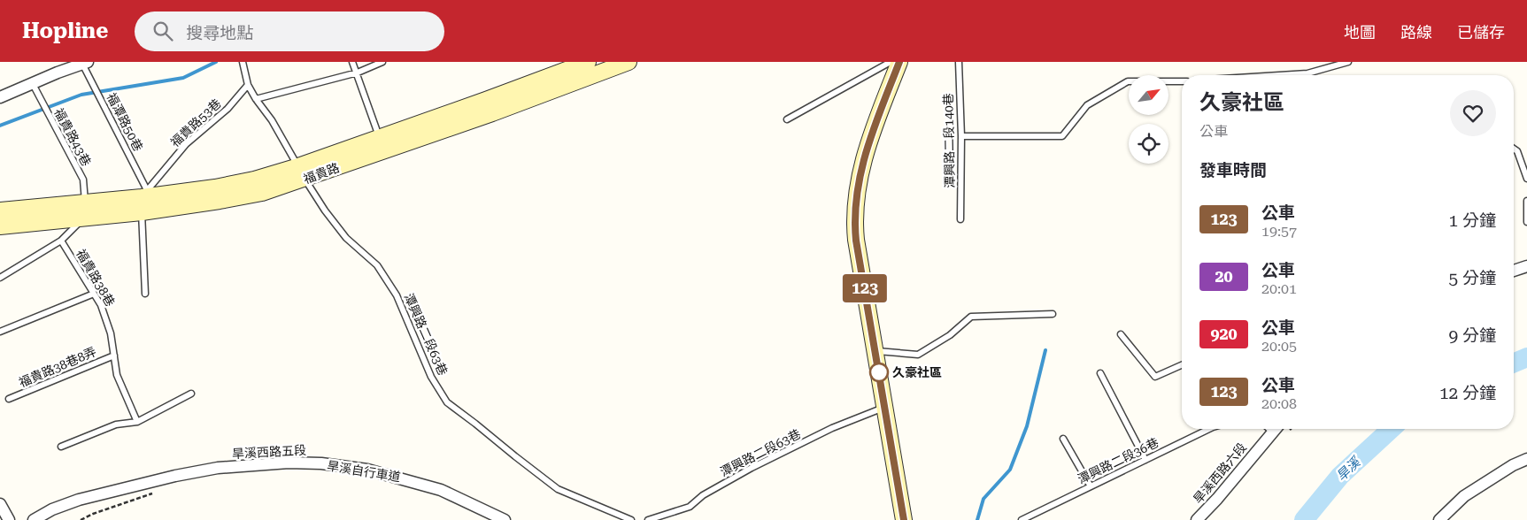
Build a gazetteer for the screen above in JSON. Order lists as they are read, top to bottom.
{
  "streets": {
    "street": ["福貴路", "旱溪西路五段", "旱溪西路六段"],
    "lane": [
      "福潭路50巷",
      "福貴路53巷",
      "福貴路43巷",
      "潭興路二段140巷",
      "福貴路38巷",
      "潭興路二段63巷",
      "福貴路38巷8弄",
      "潭興路二段36巷"
    ]
  },
  "crossings": [
    ["福潭路50巷", "福貴路53巷"],
    ["福潭路50巷", "福貴路"],
    ["福貴路53巷", "福貴路"],
    ["福貴路53巷", "潭興路二段63巷"],
    ["福貴路43巷", "福貴路"],
    ["福貴路", "福貴路38巷"],
    ["福貴路", "潭興路二段63巷"],
    ["福貴路38巷", "福貴路38巷8弄"]
  ],
  "water": ["旱溪"],
  "places": ["久豪社區"],
  "lines": ["bus line 123"],
  "north": "top right",
  "page": {
    "header": "Hopline",
    "search": "搜尋地點",
    "nav": ["地圖", "路線", "已儲存"],
    "on_map": "123",
    "heading": [
      ["久豪社區", "公車"],
      "發車時間"
    ],
    "list": [
      {
        "mark": "123",
        "name": "公車",
        "note": "19:57",
        "value": "1 分鐘"
      },
      {
        "mark": "20",
        "name": "公車",
        "note": "20:01",
        "value": "5 分鐘"
      },
      {
        "mark": "920",
        "name": "公車",
        "note": "20:05",
        "value": "9 分鐘"
      },
      {
        "mark": "123",
        "name": "公車",
        "note": "20:08",
        "value": "12 分鐘"
      }
    ]
  }
}
